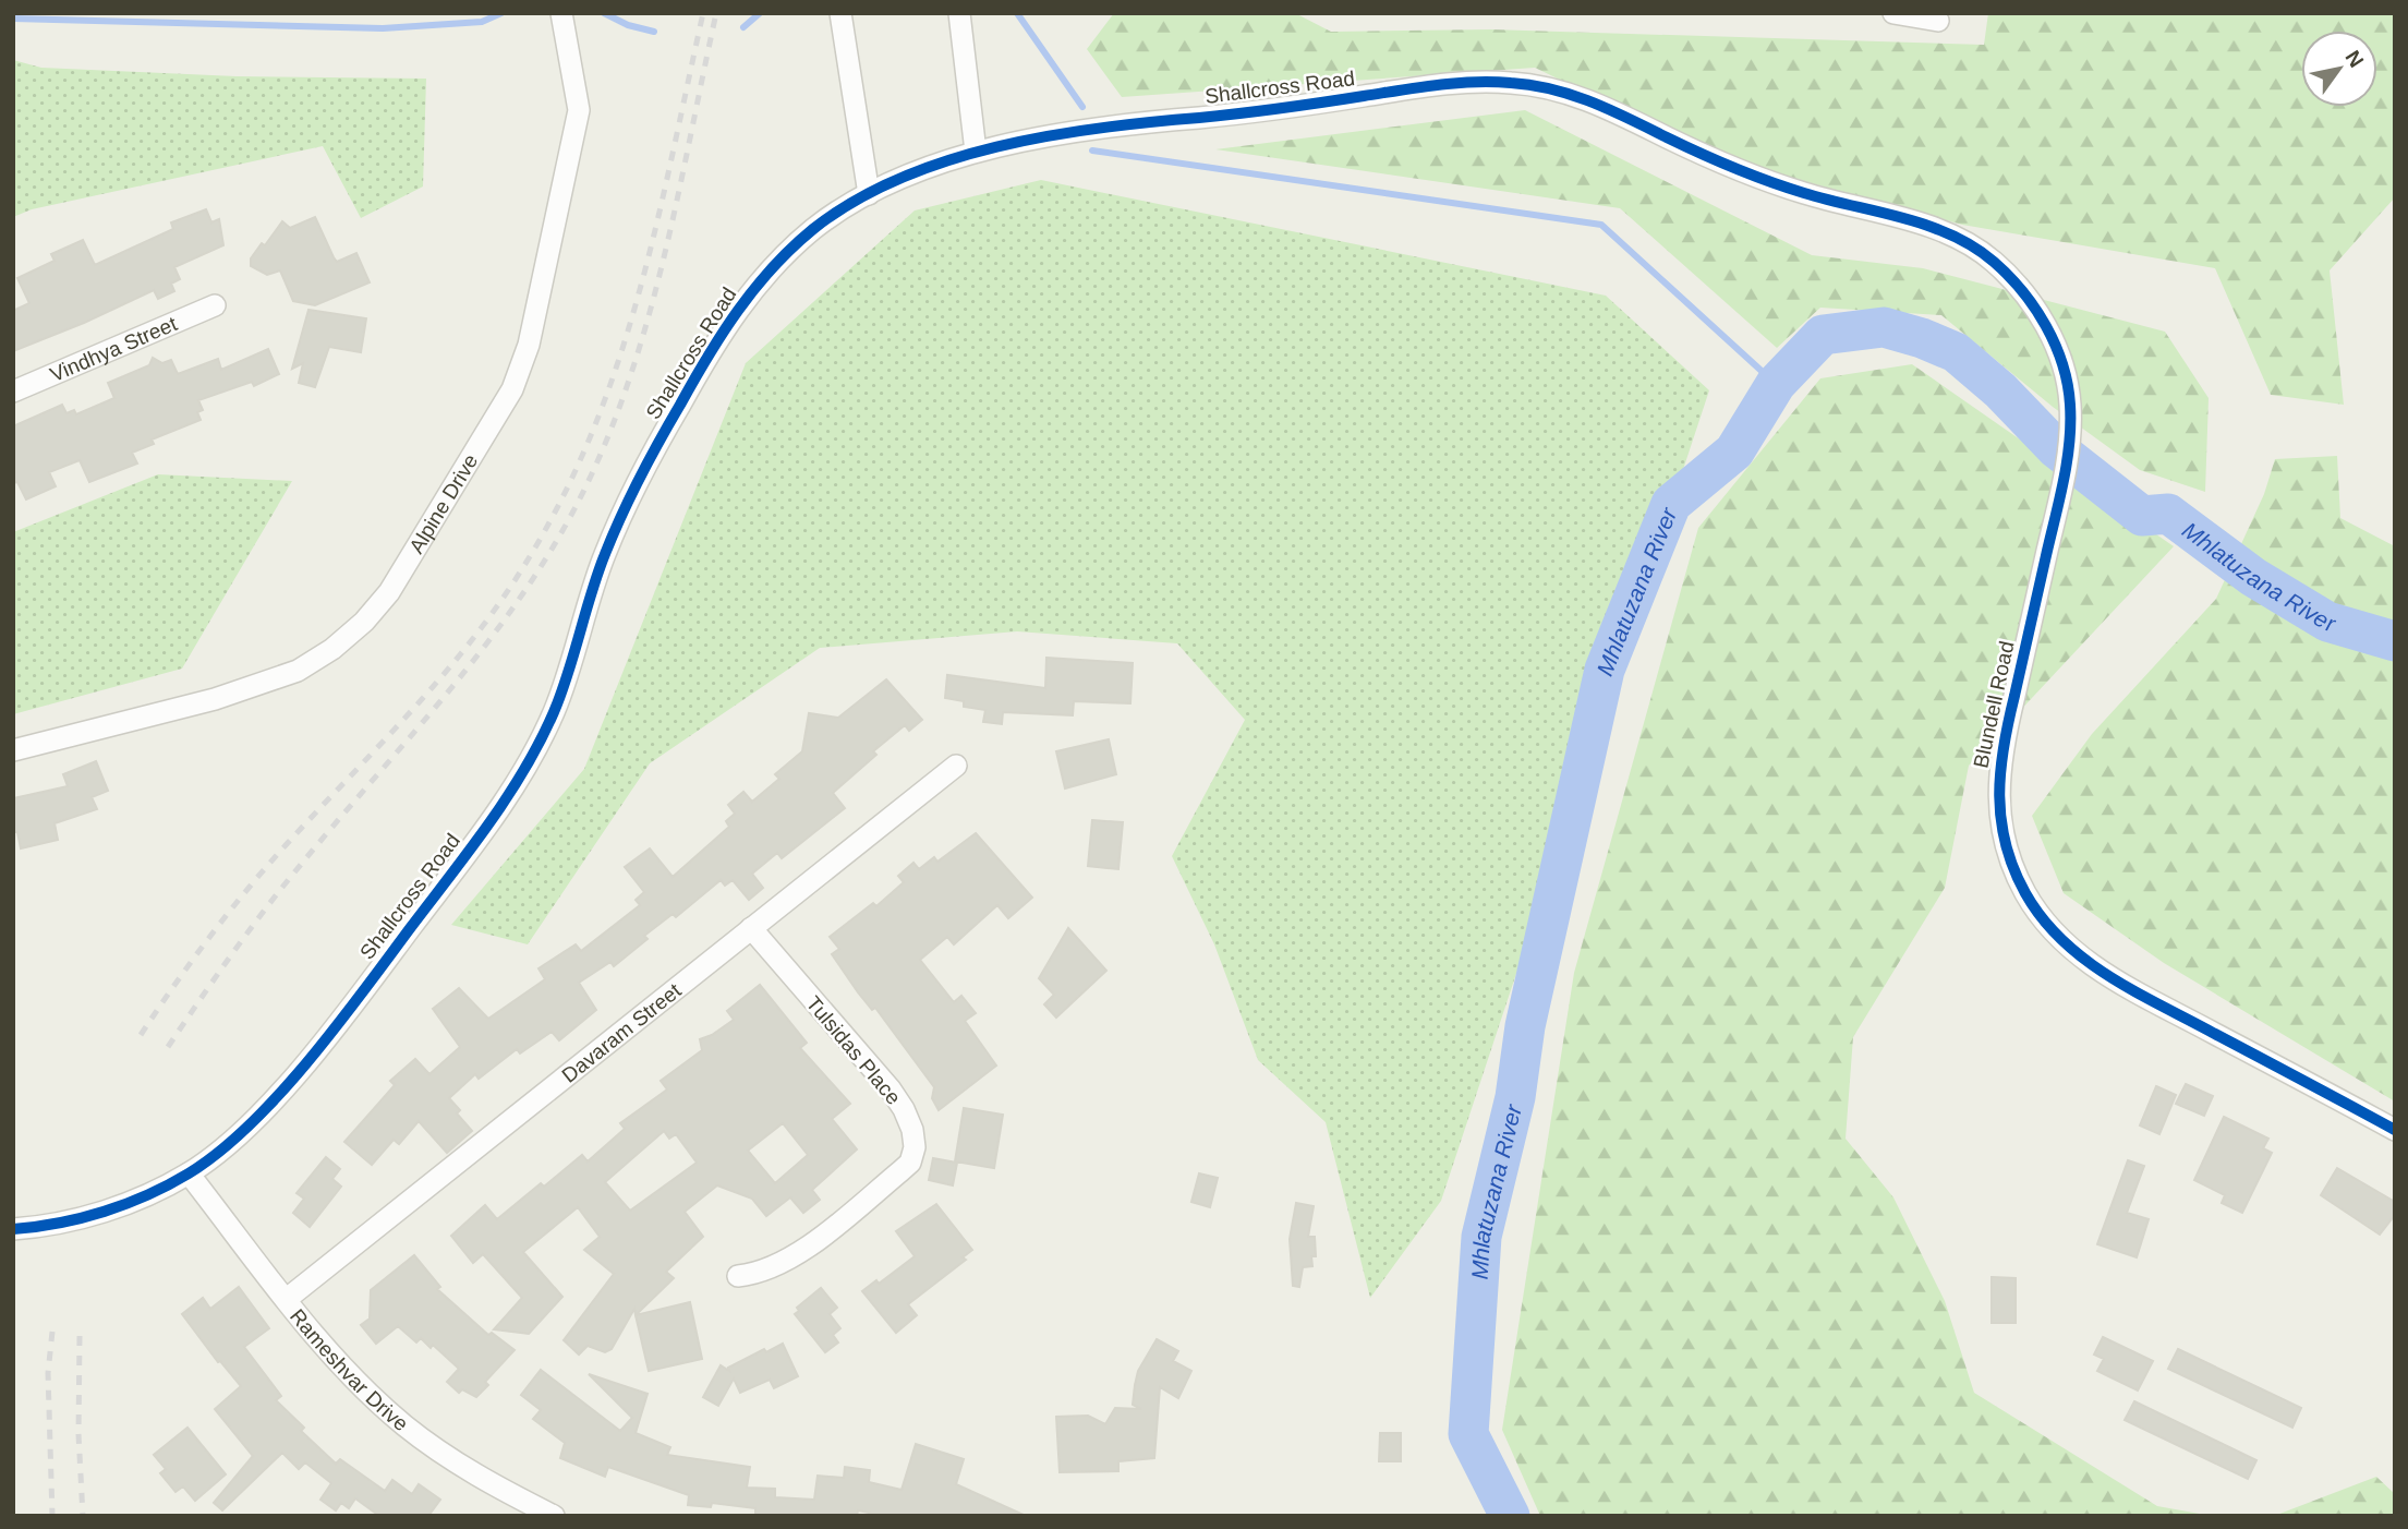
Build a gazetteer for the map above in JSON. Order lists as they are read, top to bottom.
{
  "streets": {
    "street": [
      "Shallcross Road",
      "Vindhya Street",
      "Alpine Drive",
      "Blundell Road",
      "Davaram Street",
      "Tulsidas Place",
      "Rameshvar Drive"
    ]
  },
  "crossings": [
    ["Shallcross Road", "Blundell Road"],
    ["Shallcross Road", "Rameshvar Drive"],
    ["Davaram Street", "Tulsidas Place"],
    ["Davaram Street", "Rameshvar Drive"]
  ],
  "water": ["Mhlatuzana River"],
  "north": "top right"
}
